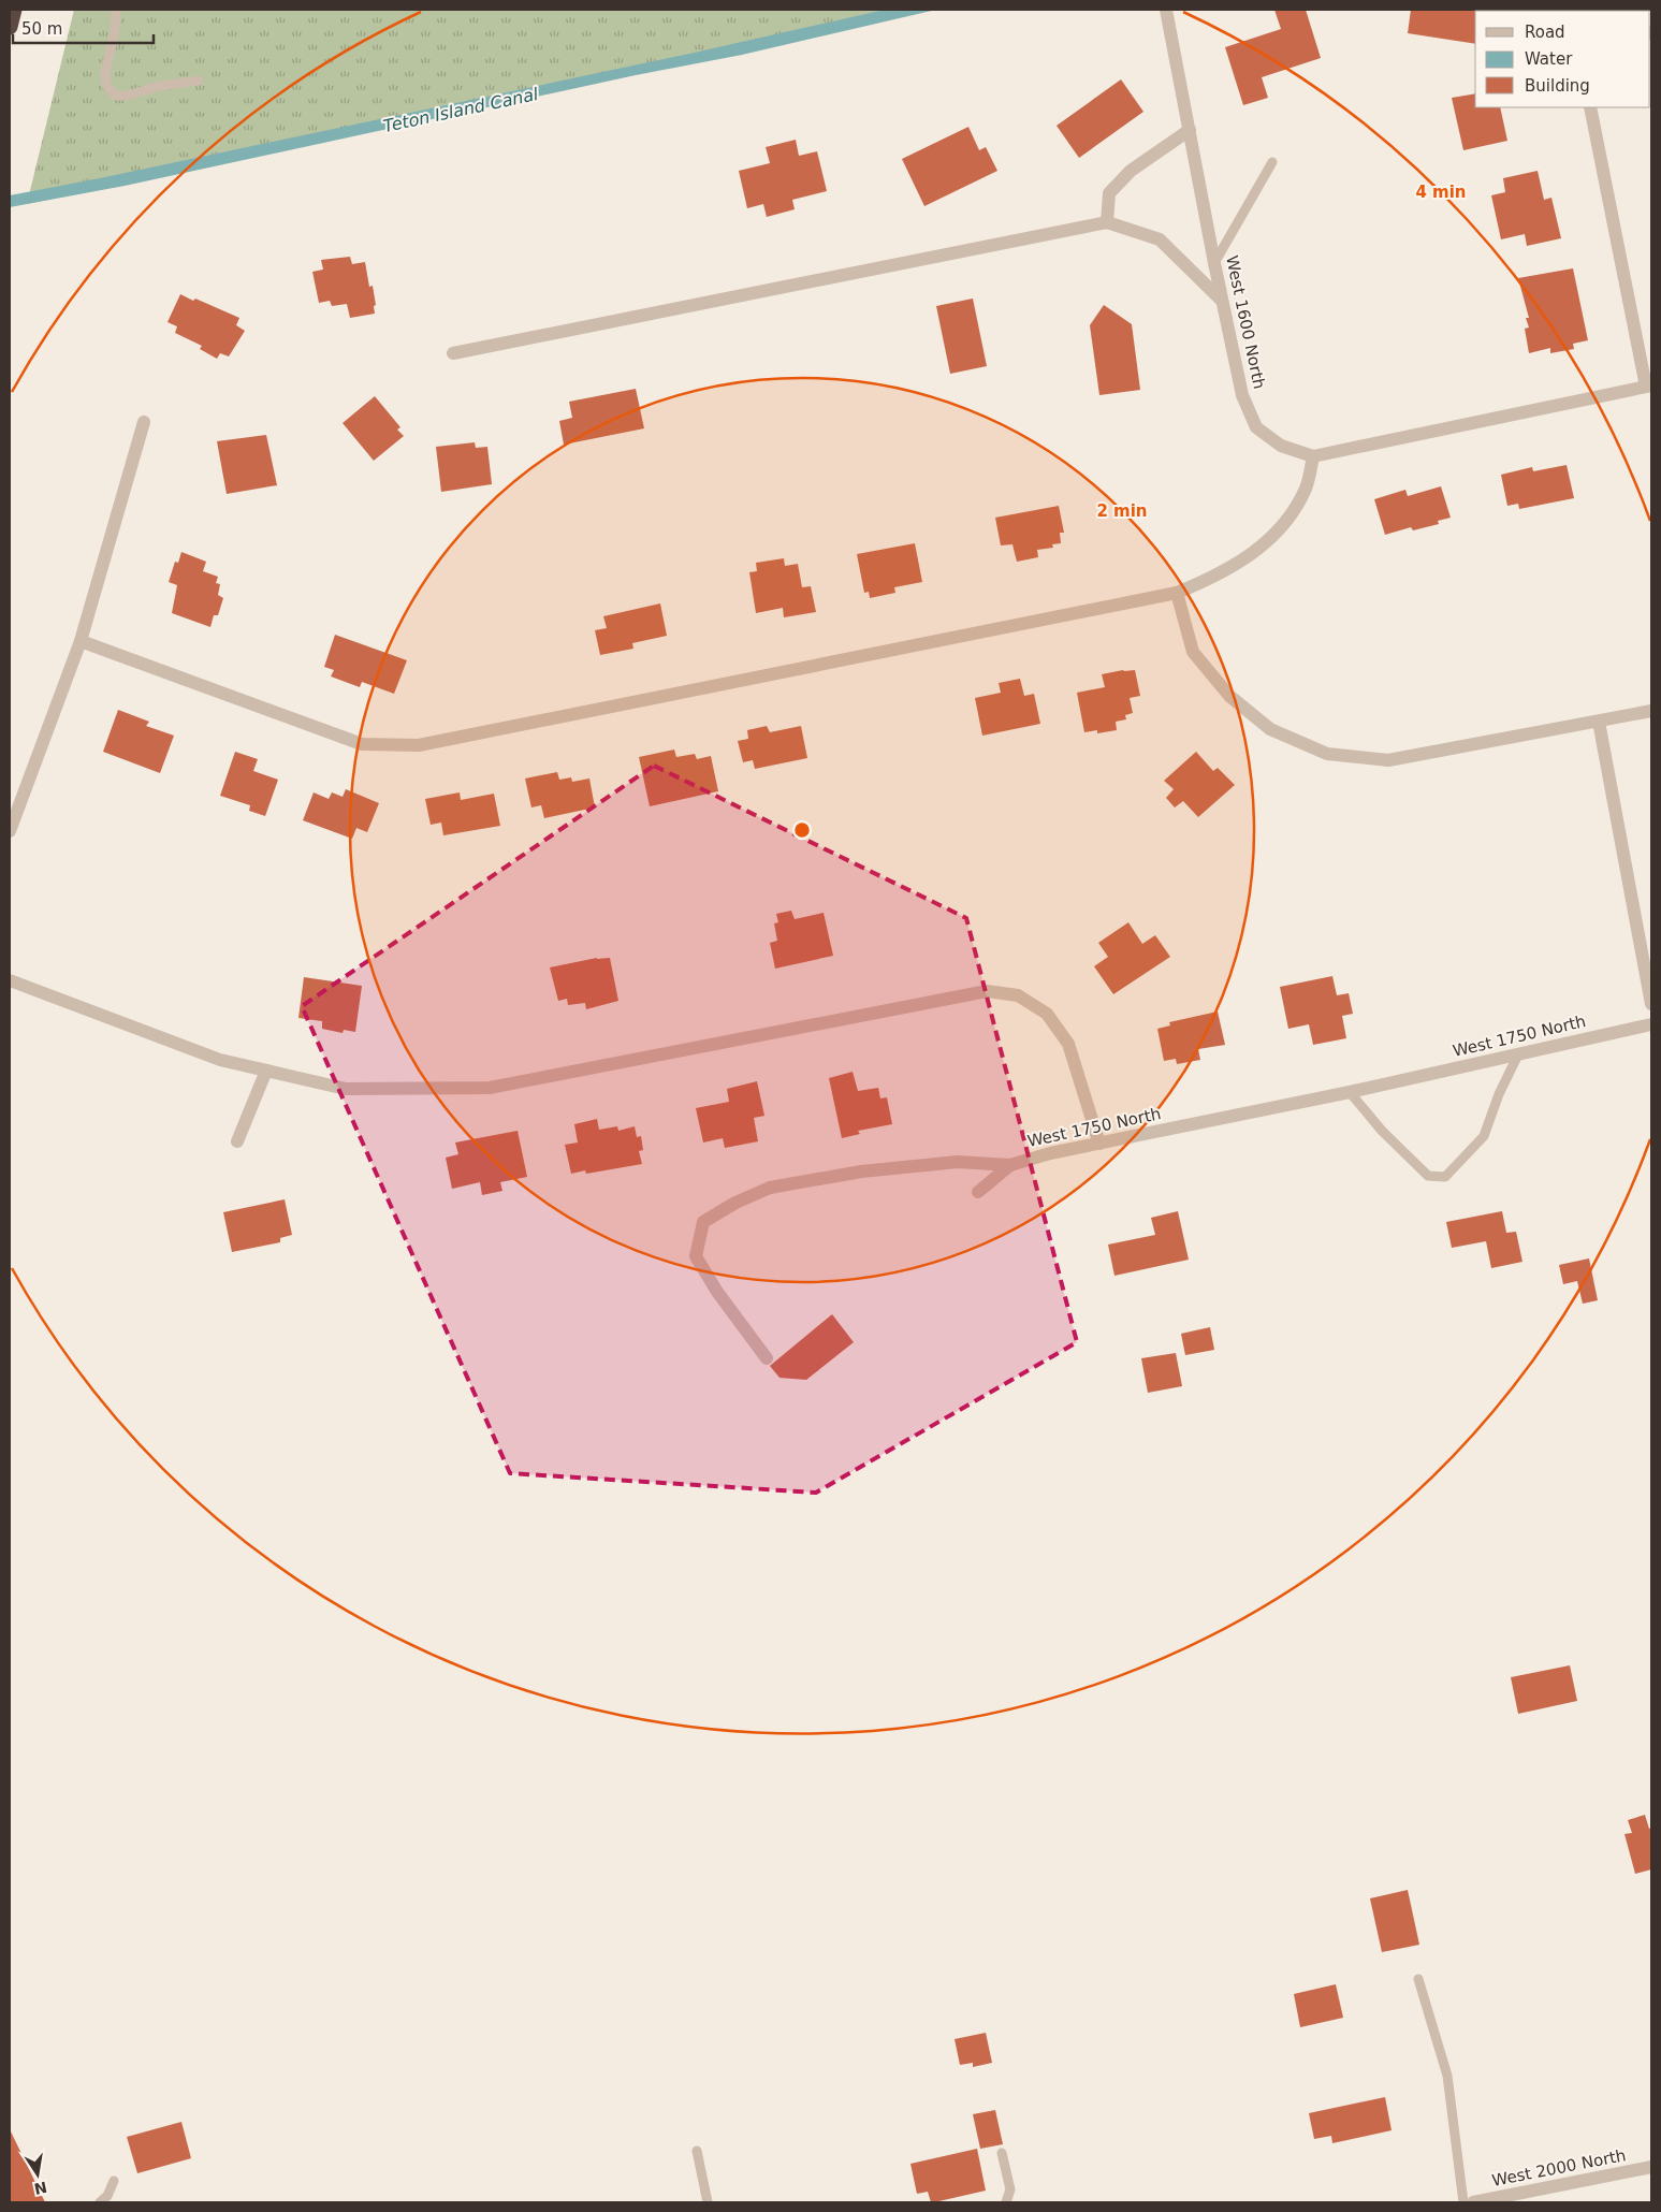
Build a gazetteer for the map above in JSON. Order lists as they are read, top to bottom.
{
  "streets": {
    "street": ["West 1600 North", "West 1750 North", "West 2000 North"]
  },
  "water": ["Teton Island Canal"],
  "legend": ["Road", "Water", "Building"],
  "scale_bar": "50 m",
  "north": "bottom",
  "rings": ["4 min", "2 min"]
}
